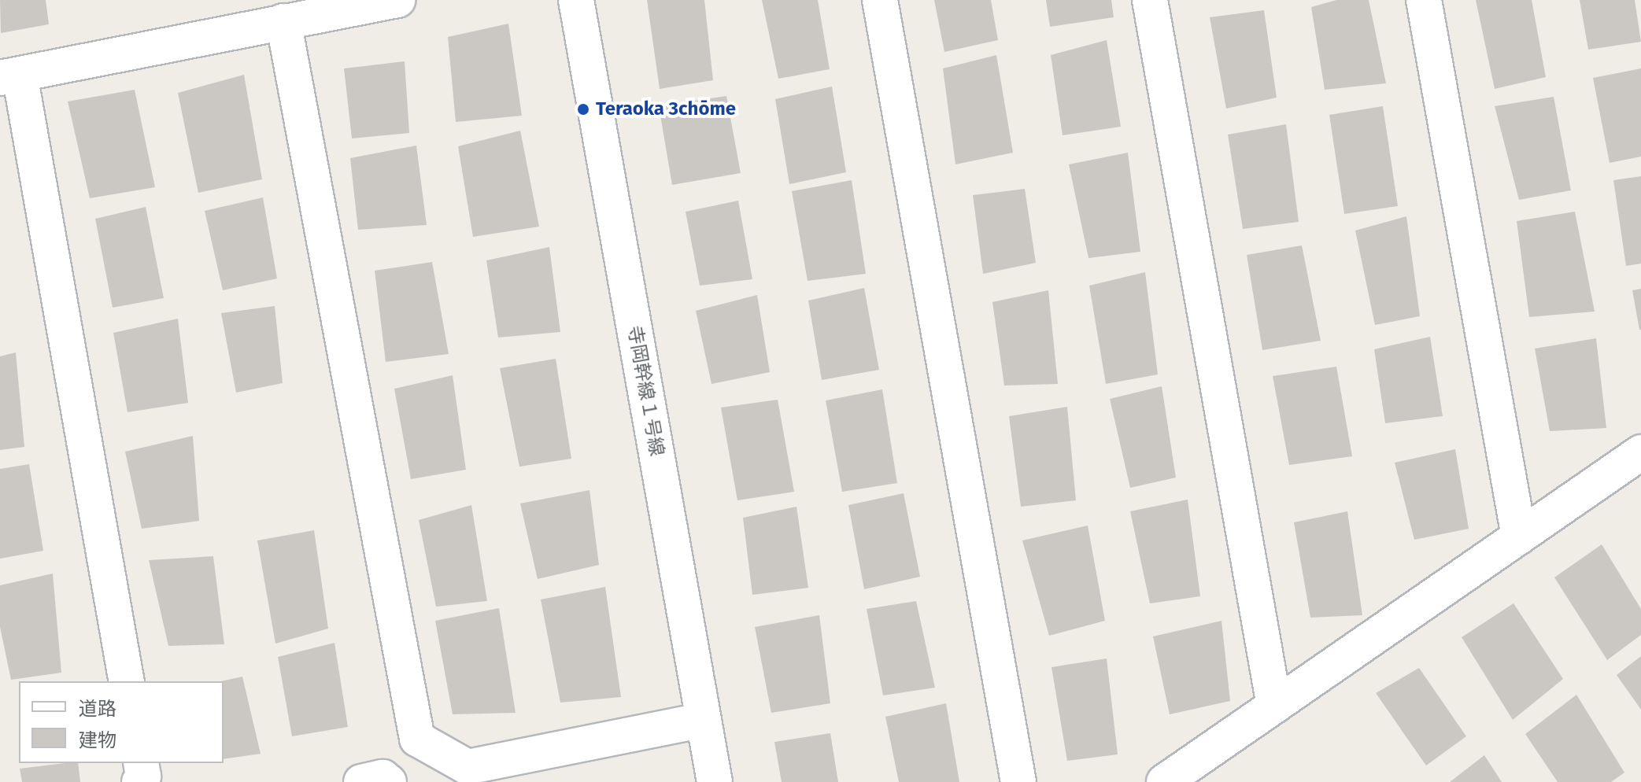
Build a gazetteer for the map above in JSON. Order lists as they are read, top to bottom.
{
  "streets": {
    "street": ["寺岡幹線１号線"]
  },
  "places": ["Teraoka 3chōme"],
  "legend": ["道路", "建物"]
}
